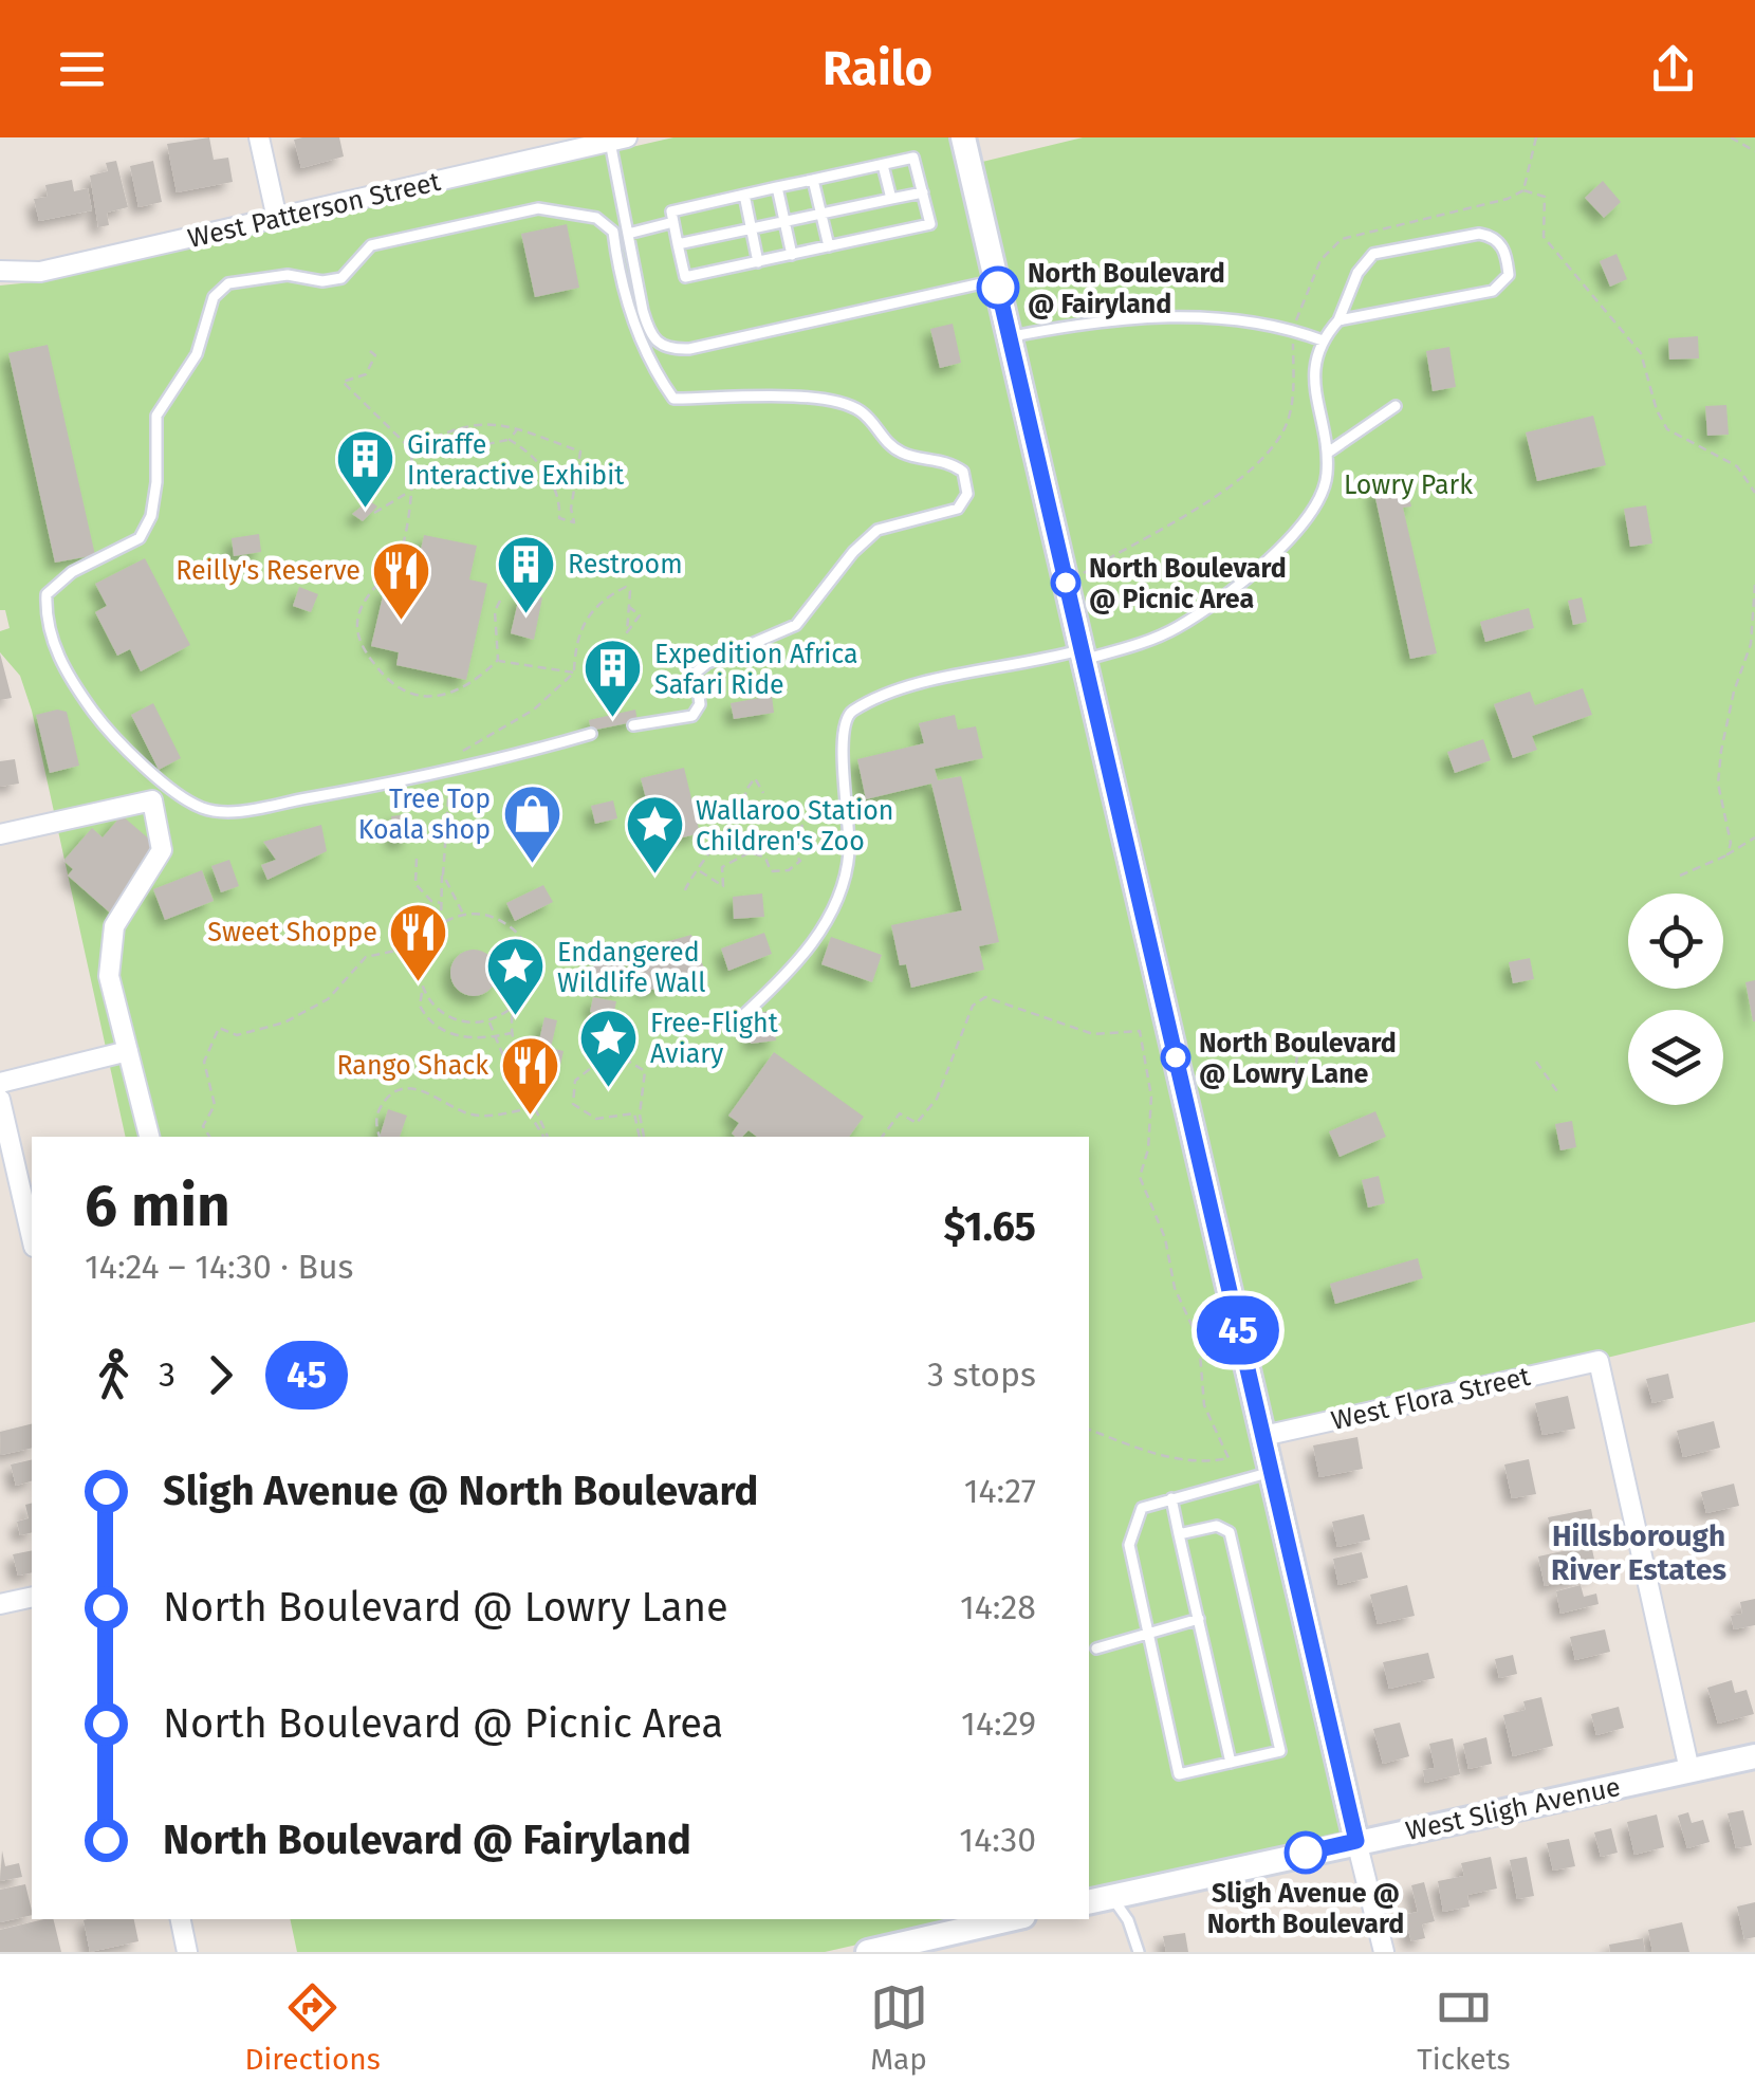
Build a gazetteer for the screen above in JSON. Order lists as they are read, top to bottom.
{
  "streets": {
    "street": ["West Patterson Street", "West Flora Street", "West Sligh Avenue"]
  },
  "crossings": [
    ["West Flora Street", "West Sligh Avenue"]
  ],
  "districts": ["Hillsborough River Estates"],
  "parks": ["Lowry Park"],
  "places": {
    "other": [
      "North Boulevard @ Fairyland",
      "North Boulevard @ Picnic Area",
      "North Boulevard @ Lowry Lane",
      "Sligh Avenue @ North Boulevard"
    ],
    "building": ["Giraffe Interactive Exhibit", "Restroom", "Expedition Africa Safari Ride"],
    "restaurant": ["Reilly's Reserve", "Sweet Shoppe", "Rango Shack"],
    "shop": ["Tree Top Koala shop"],
    "place": ["Wallaroo Station Children's Zoo", "Endangered Wildlife Wall", "Free-Flight Aviary"]
  },
  "lines": ["bus line 45"],
  "page": {
    "header": "Railo",
    "on_map": "45",
    "heading": ["6 min", "14:24 – 14:30 · Bus", "$1.65"],
    "legs": ["3", "45", "3 stops"],
    "list": [
      {
        "name": "Sligh Avenue @ North Boulevard",
        "value": "14:27"
      },
      {
        "name": "North Boulevard @ Lowry Lane",
        "value": "14:28"
      },
      {
        "name": "North Boulevard @ Picnic Area",
        "value": "14:29"
      },
      {
        "name": "North Boulevard @ Fairyland",
        "value": "14:30"
      }
    ],
    "tabs": ["Directions", "Map", "Tickets"]
  }
}
